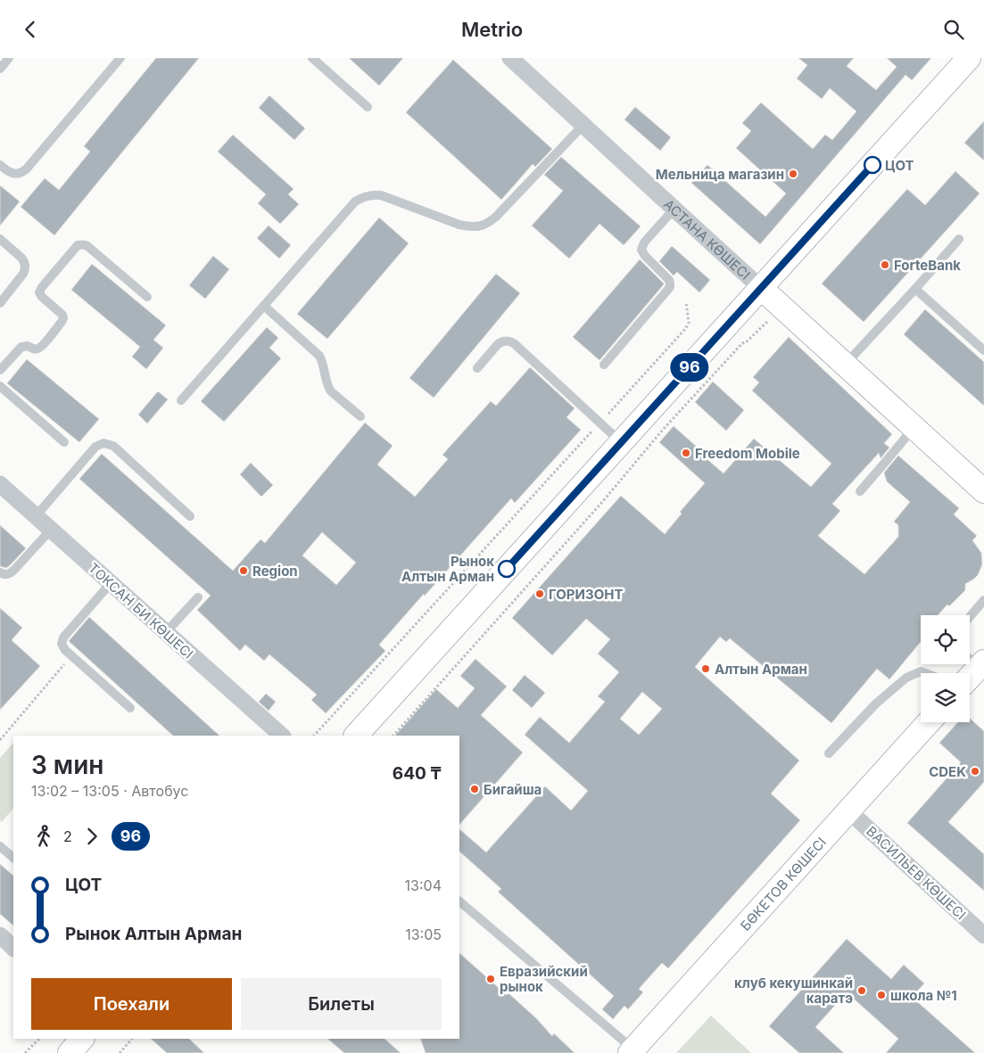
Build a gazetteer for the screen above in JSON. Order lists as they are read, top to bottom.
{
  "streets": {
    "main road": ["АСТАНА КӨШЕСІ", "БӨКЕТОВ КӨШЕСІ"],
    "street": ["ТОКСАН БИ КӨШЕСІ", "ВАСИЛЬЕВ КӨШЕСІ"]
  },
  "crossings": [
    ["ВАСИЛЬЕВ КӨШЕСІ", "БӨКЕТОВ КӨШЕСІ"]
  ],
  "places": [
    "ЦОТ",
    "Мельница магазин",
    "ForteBank",
    "Freedom Mobile",
    "Рынок Алтын Арман",
    "Region",
    "ГОРИЗОНТ",
    "Алтын Арман",
    "CDEK",
    "Бигайша",
    "Евразийский рынок",
    "клуб кекушинкай каратэ",
    "школа №1"
  ],
  "lines": ["bus line 96"],
  "page": {
    "header": "Metrio",
    "on_map": "96",
    "heading": ["3 мин", "13:02 – 13:05 · Автобус", "640 ₸"],
    "legs": ["2", "96"],
    "list": [
      {
        "name": "ЦОТ",
        "value": "13:04"
      },
      {
        "name": "Рынок Алтын Арман",
        "value": "13:05"
      }
    ],
    "buttons": ["Поехали", "Билеты"]
  }
}
